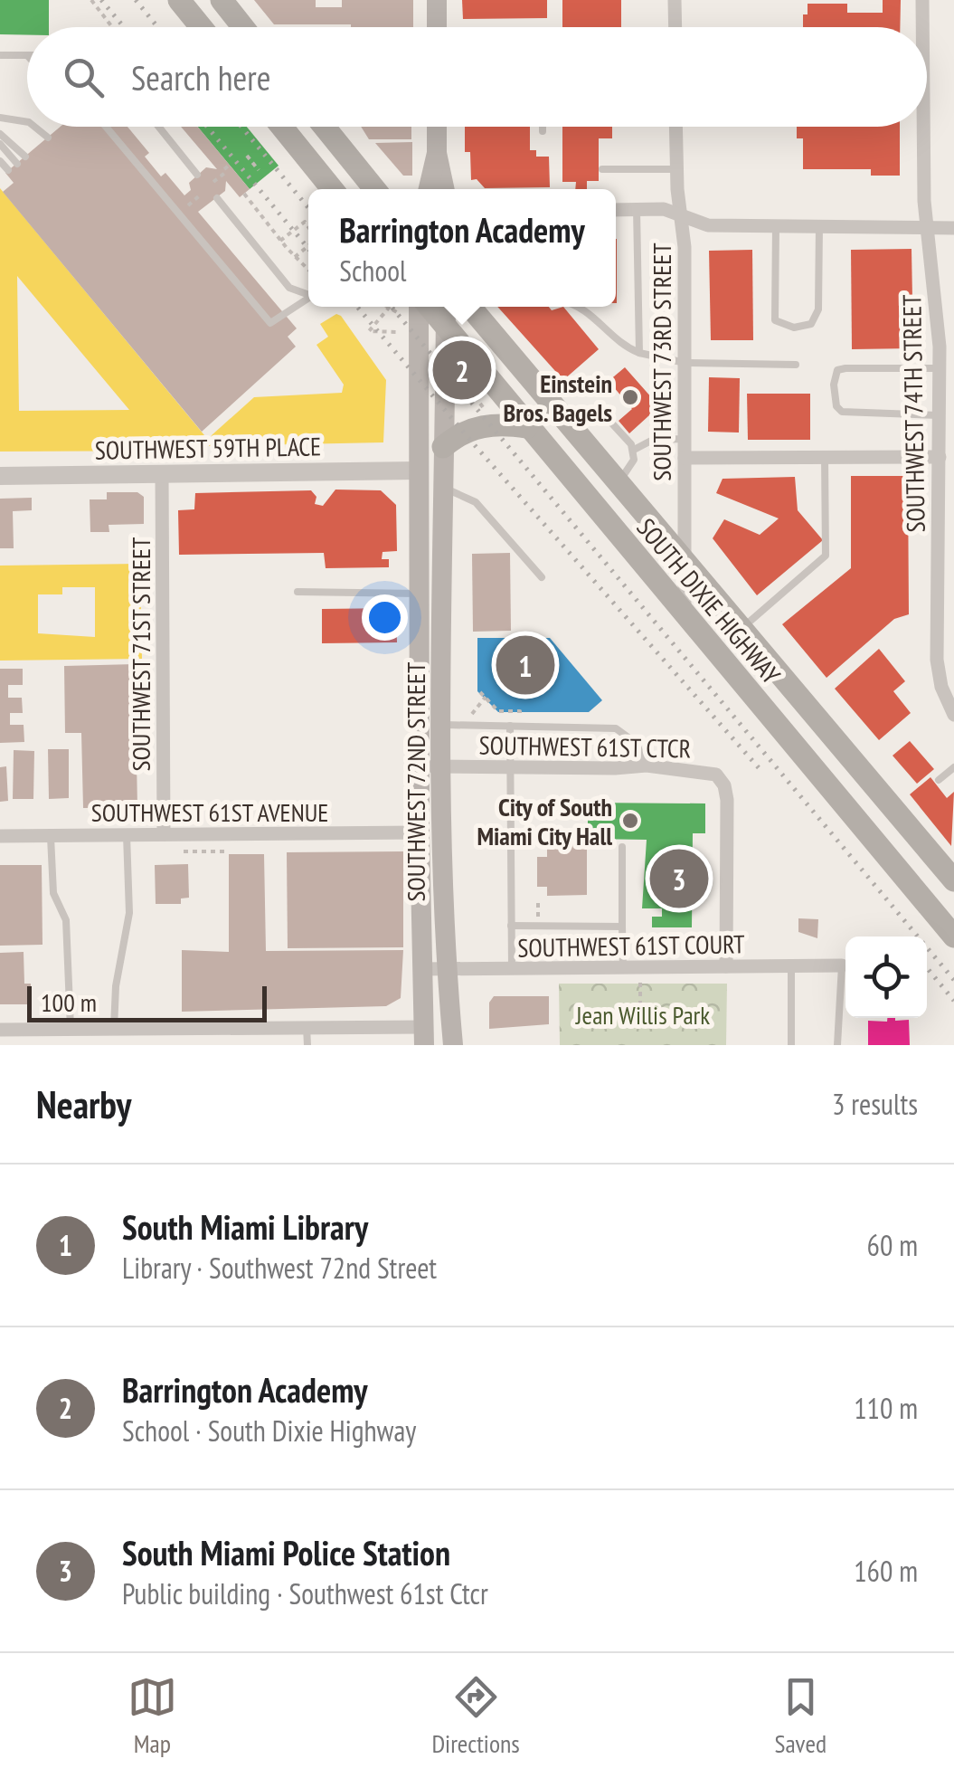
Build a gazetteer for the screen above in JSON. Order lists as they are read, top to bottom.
{
  "streets": {
    "highway": ["SOUTH DIXIE HIGHWAY"],
    "main road": ["SOUTHWEST 72ND STREET"],
    "street": [
      "SOUTHWEST 73RD STREET",
      "SOUTHWEST 74TH STREET",
      "SOUTHWEST 59TH PLACE",
      "SOUTHWEST 71ST STREET",
      "SOUTHWEST 61ST CTCR",
      "SOUTHWEST 61ST AVENUE",
      "SOUTHWEST 61ST COURT"
    ]
  },
  "crossings": [
    ["SOUTHWEST 73RD STREET", "SOUTH DIXIE HIGHWAY"],
    ["SOUTHWEST 59TH PLACE", "SOUTHWEST 71ST STREET"],
    ["SOUTHWEST 59TH PLACE", "SOUTHWEST 72ND STREET"],
    ["SOUTH DIXIE HIGHWAY", "SOUTHWEST 72ND STREET"],
    ["SOUTHWEST 71ST STREET", "SOUTHWEST 61ST AVENUE"],
    ["SOUTHWEST 61ST CTCR", "SOUTHWEST 72ND STREET"],
    ["SOUTHWEST 61ST CTCR", "SOUTHWEST 61ST COURT"],
    ["SOUTHWEST 72ND STREET", "SOUTHWEST 61ST AVENUE"],
    ["SOUTHWEST 72ND STREET", "SOUTHWEST 61ST COURT"]
  ],
  "parks": ["Jean Willis Park"],
  "places": ["Einstein Bros. Bagels", "City of South Miami City Hall"],
  "scale_bar": "100 m",
  "page": {
    "search": "Search here",
    "popup": ["Barrington Academy", "School"],
    "pins": ["2", "1", "3"],
    "scale": "100 m",
    "heading": ["Nearby", "3 results"],
    "list": [
      {
        "mark": "1",
        "name": "South Miami Library",
        "note": "Library · Southwest 72nd Street",
        "value": "60 m"
      },
      {
        "mark": "2",
        "name": "Barrington Academy",
        "note": "School · South Dixie Highway",
        "value": "110 m"
      },
      {
        "mark": "3",
        "name": "South Miami Police Station",
        "note": "Public building · Southwest 61st Ctcr",
        "value": "160 m"
      }
    ],
    "nav": ["Map", "Directions", "Saved"]
  }
}
